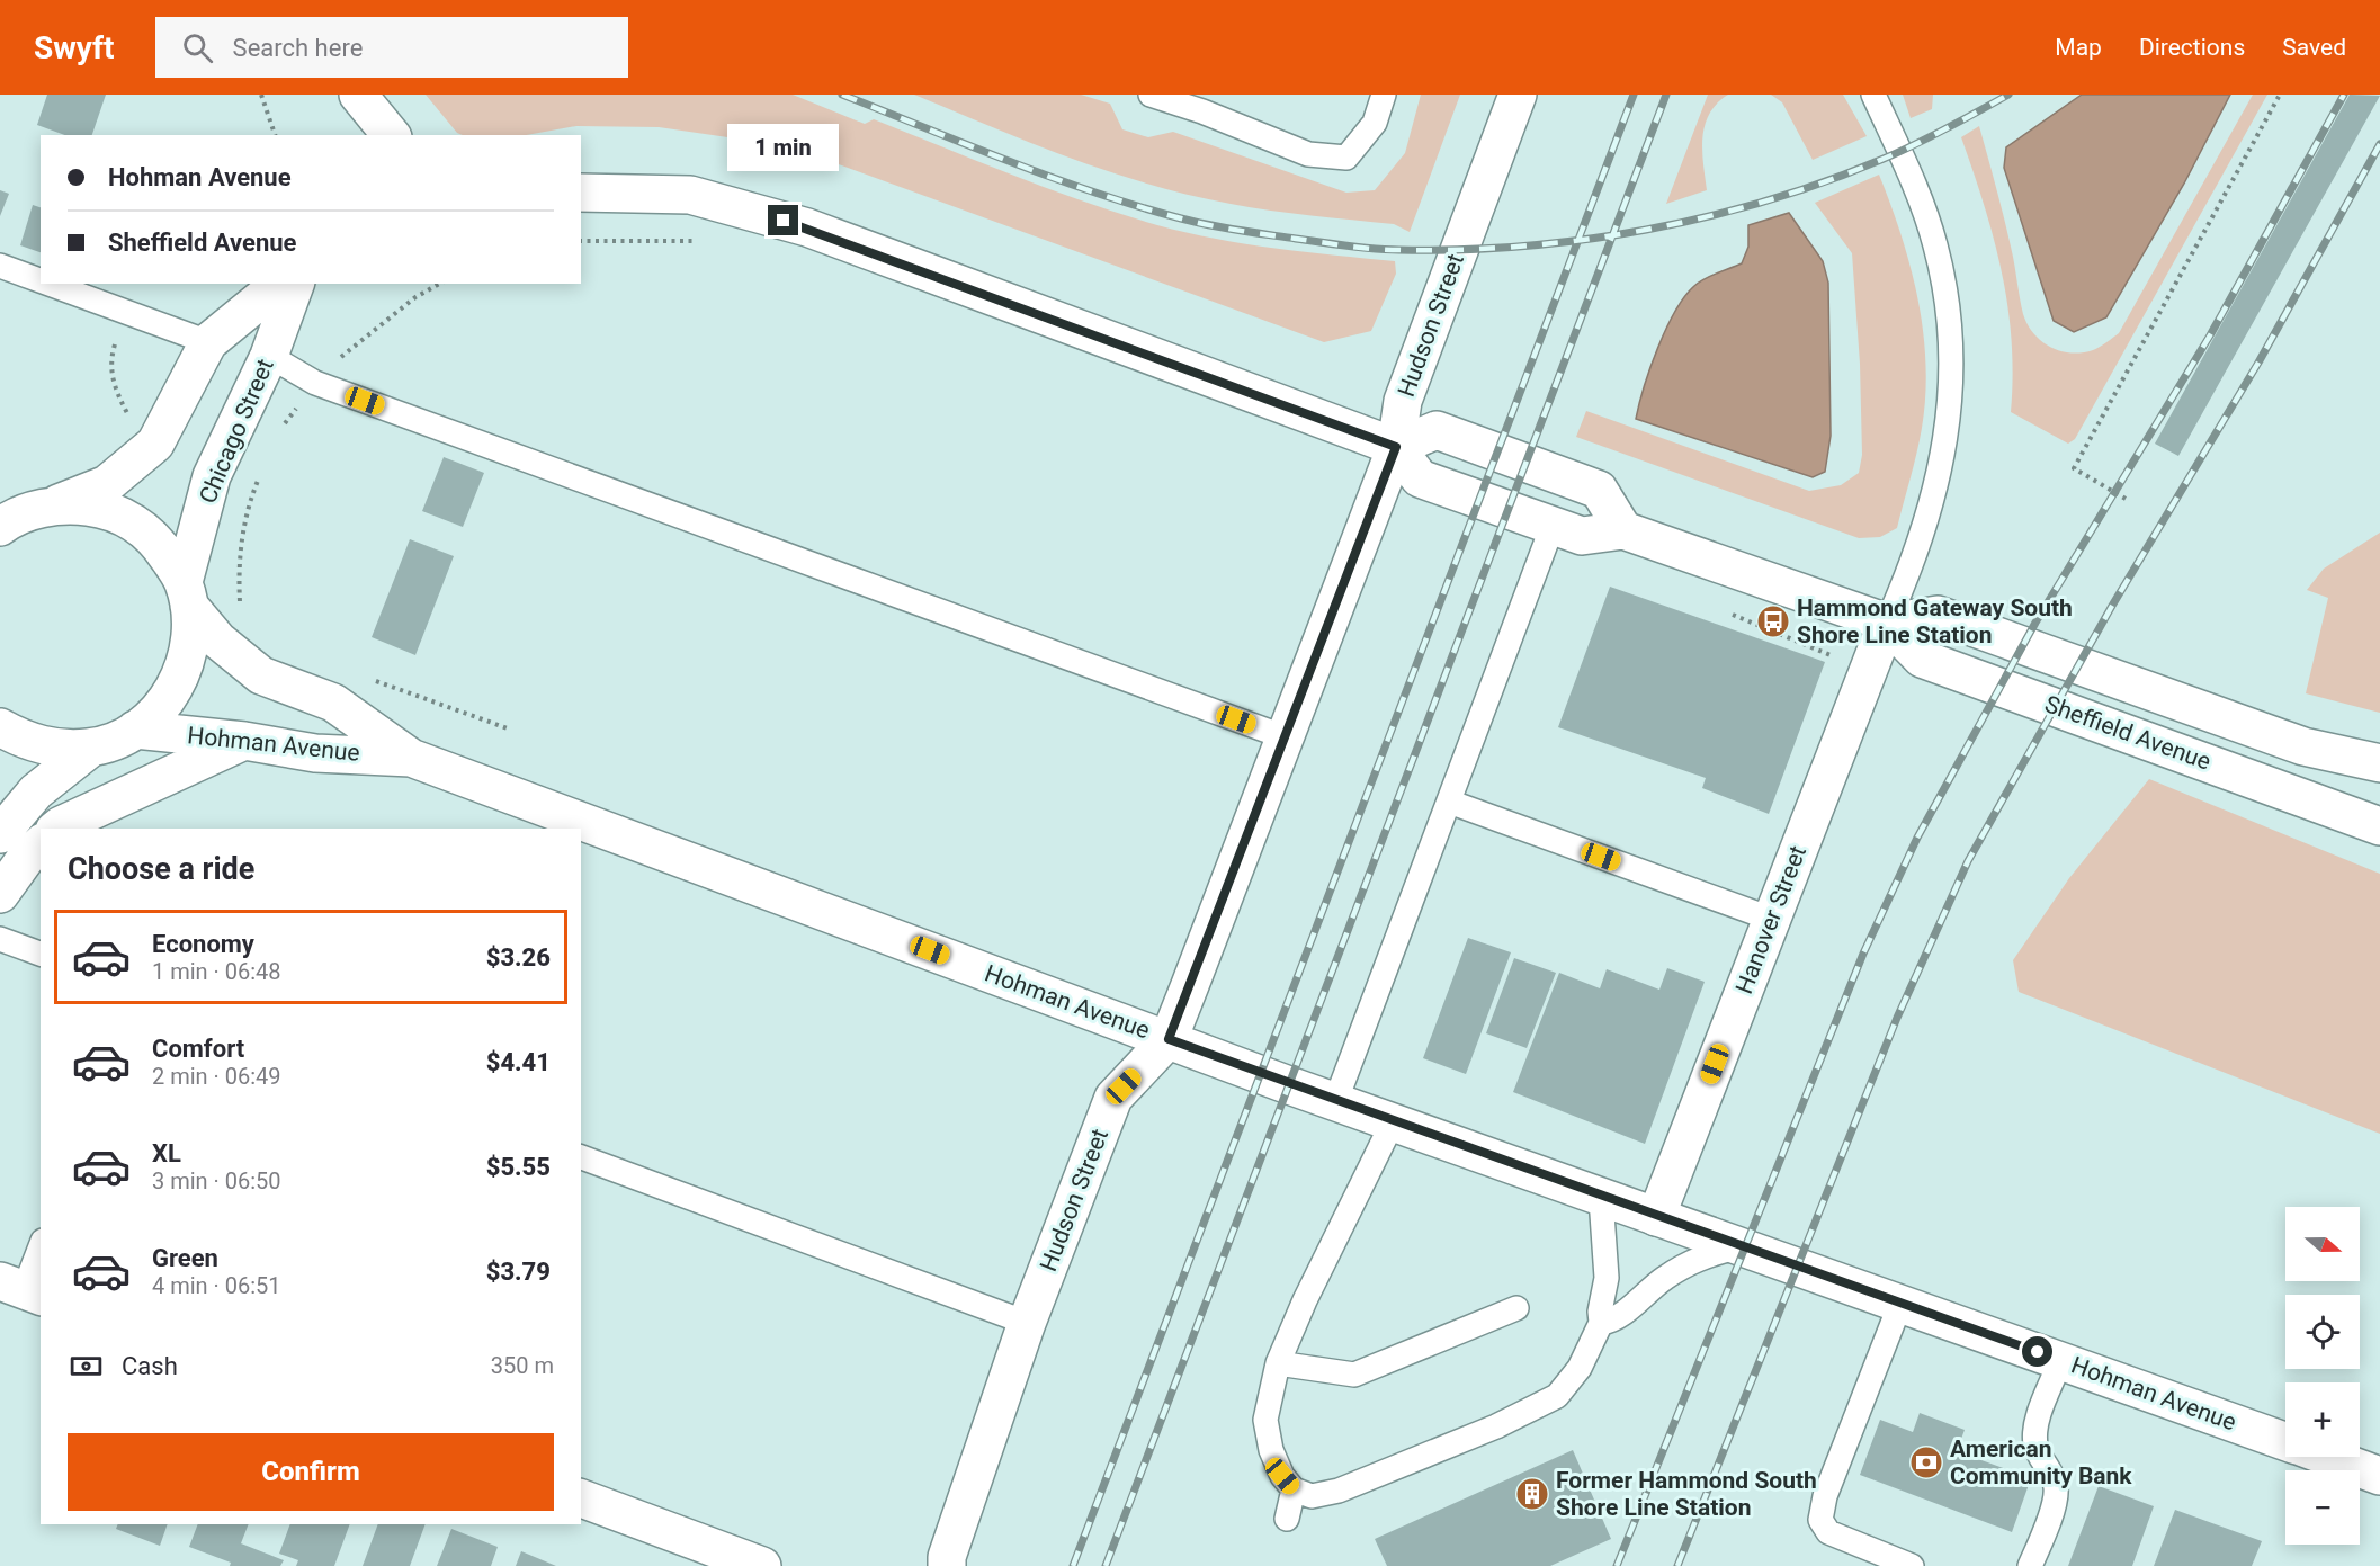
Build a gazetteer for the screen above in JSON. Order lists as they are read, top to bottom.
{
  "streets": {
    "main road": [
      "Hudson Street",
      "Chicago Street",
      "Sheffield Avenue",
      "Hohman Avenue",
      "Hanover Street"
    ]
  },
  "crossings": [
    ["Hudson Street", "Sheffield Avenue"],
    ["Hudson Street", "Hohman Avenue"],
    ["Chicago Street", "Hohman Avenue"],
    ["Sheffield Avenue", "Hanover Street"],
    ["Hohman Avenue", "Hanover Street"]
  ],
  "places": {
    "bus stop": ["Hammond Gateway South Shore Line Station"],
    "bank": ["American Community Bank"],
    "building": ["Former Hammond South Shore Line Station"]
  },
  "north": "right",
  "page": {
    "header": "Swyft",
    "search": "Search here",
    "nav": ["Map", "Directions", "Saved"],
    "bubble": "1 min",
    "banner": ["Hohman Avenue", "Sheffield Avenue"],
    "heading": "Choose a ride",
    "list": [
      {
        "name": "Economy",
        "note": "1 min · 06:48",
        "value": "$3.26"
      },
      {
        "name": "Comfort",
        "note": "2 min · 06:49",
        "value": "$4.41"
      },
      {
        "name": "XL",
        "note": "3 min · 06:50",
        "value": "$5.55"
      },
      {
        "name": "Green",
        "note": "4 min · 06:51",
        "value": "$3.79"
      }
    ],
    "map_buttons": ["+", "−"],
    "pay": ["Cash", "350 m"],
    "buttons": "Confirm"
  }
}
